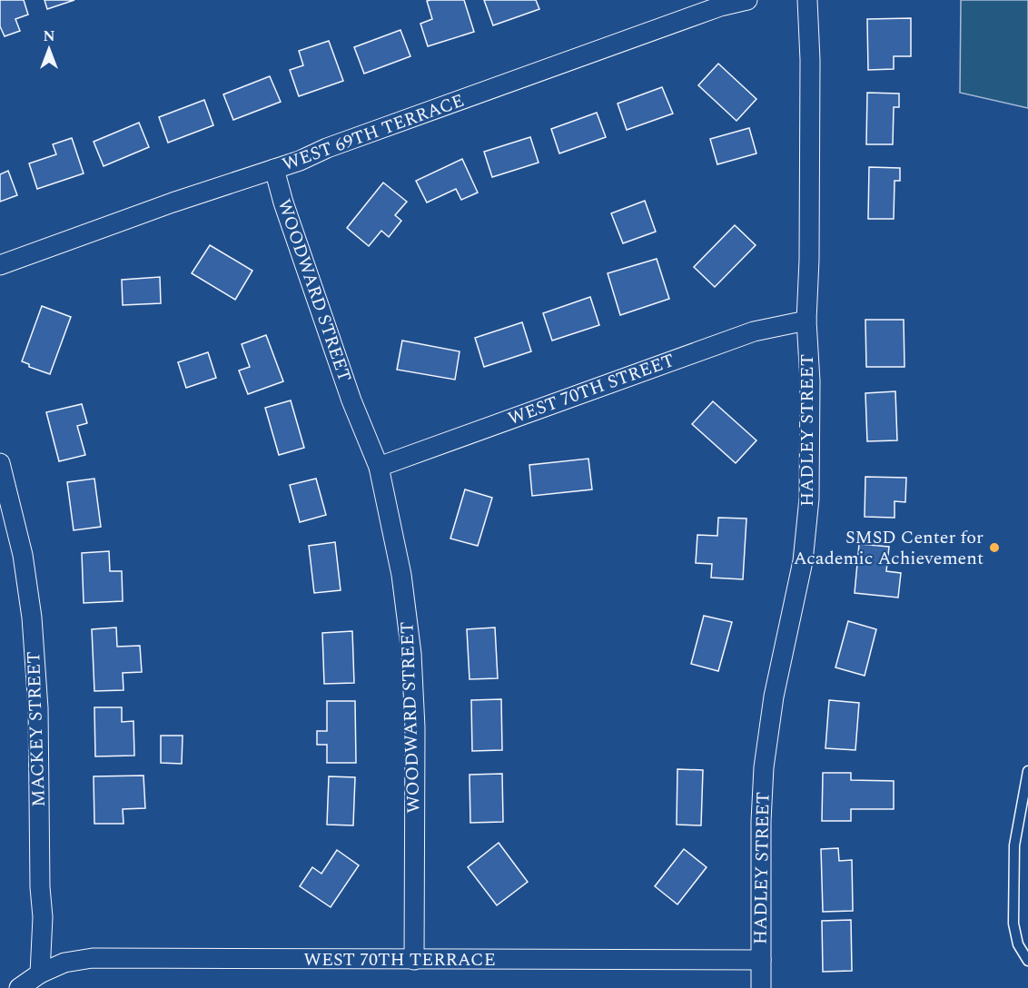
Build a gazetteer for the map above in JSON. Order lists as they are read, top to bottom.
{
  "streets": {
    "street": [
      "WEST 69TH TERRACE",
      "WOODWARD STREET",
      "WEST 70TH STREET",
      "HADLEY STREET",
      "MACKEY STREET",
      "WEST 70TH TERRACE"
    ]
  },
  "crossings": [
    ["WEST 69TH TERRACE", "WOODWARD STREET"],
    ["WOODWARD STREET", "WEST 70TH STREET"],
    ["WOODWARD STREET", "WEST 70TH TERRACE"],
    ["WEST 70TH STREET", "HADLEY STREET"],
    ["HADLEY STREET", "WEST 70TH TERRACE"],
    ["MACKEY STREET", "WEST 70TH TERRACE"]
  ],
  "places": ["SMSD Center for Academic Achievement"],
  "north": "top"
}
